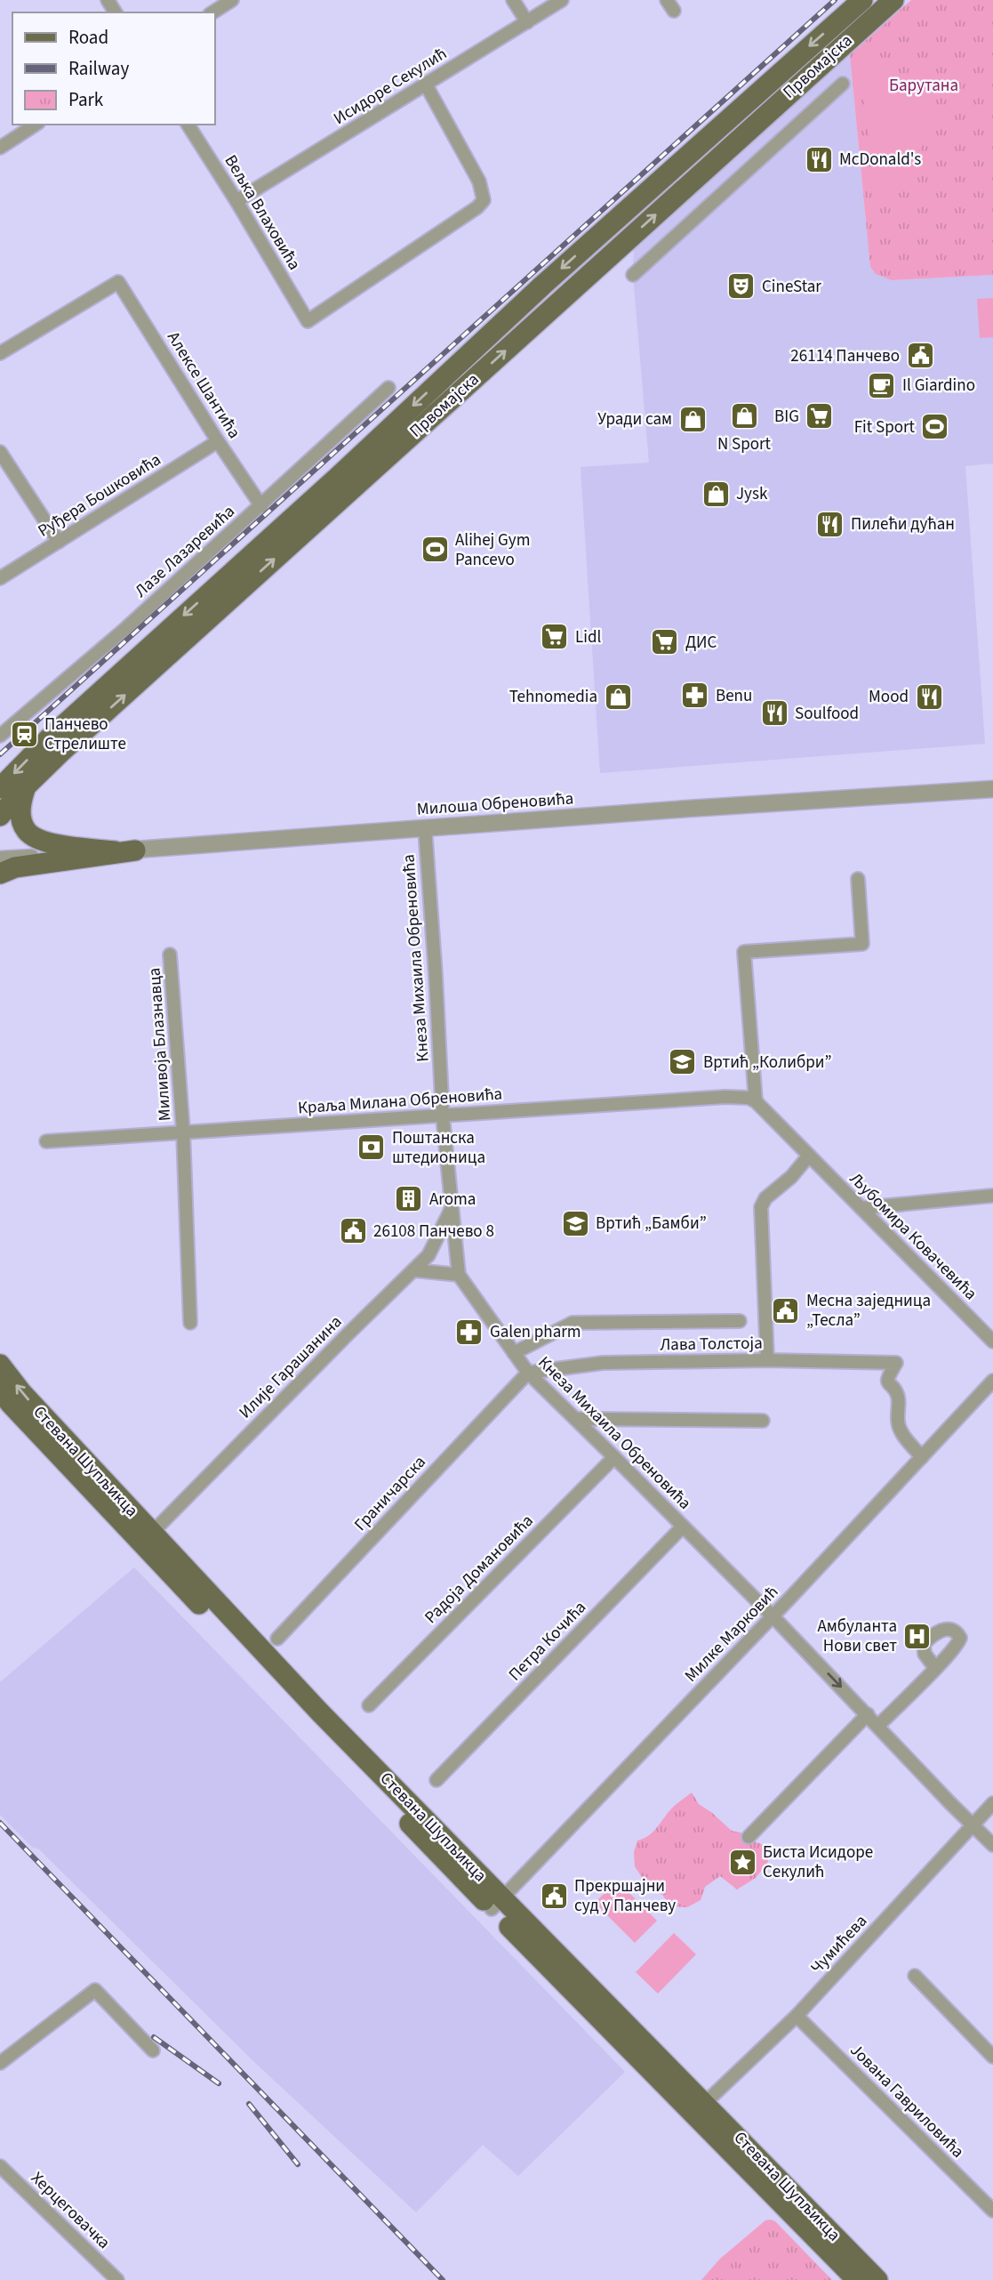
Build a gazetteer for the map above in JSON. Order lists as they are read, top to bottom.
{
  "streets": {
    "main road": ["Првомајска", "Стевана Шупљикца"],
    "street": [
      "Исидоре Секулић",
      "Вељка Влаховића",
      "Алексе Шантића",
      "Руђера Бошковића",
      "Лазе Лазаревића",
      "Милоша Обреновића",
      "Кнеза Михаила Обреновића",
      "Миливоја Блазнавца",
      "Краља Милана Обреновића",
      "Љубомира Ковачевића",
      "Лава Толстоја",
      "Илије Гарашанина",
      "Граничарска",
      "Радоја Домановића",
      "Милке Марковић",
      "Петра Кочића",
      "Чумићева",
      "Јована Гавриловића",
      "Херцеговачка"
    ]
  },
  "crossings": [
    ["Исидоре Секулић", "Вељка Влаховића"],
    ["Алексе Шантића", "Руђера Бошковића"],
    ["Алексе Шантића", "Лазе Лазаревића"],
    ["Милоша Обреновића", "Кнеза Михаила Обреновића"],
    ["Кнеза Михаила Обреновића", "Краља Милана Обреновића"],
    ["Кнеза Михаила Обреновића", "Лава Толстоја"],
    ["Кнеза Михаила Обреновића", "Илије Гарашанина"],
    ["Кнеза Михаила Обреновића", "Граничарска"],
    ["Кнеза Михаила Обреновића", "Радоја Домановића"],
    ["Кнеза Михаила Обреновића", "Милке Марковић"],
    ["Кнеза Михаила Обреновића", "Петра Кочића"],
    ["Кнеза Михаила Обреновића", "Чумићева"],
    ["Миливоја Блазнавца", "Краља Милана Обреновића"],
    ["Краља Милана Обреновића", "Љубомира Ковачевића"],
    ["Лава Толстоја", "Граничарска"],
    ["Лава Толстоја", "Милке Марковић"],
    ["Илије Гарашанина", "Стевана Шупљикца"],
    ["Стевана Шупљикца", "Милке Марковић"],
    ["Стевана Шупљикца", "Чумићева"],
    ["Чумићева", "Јована Гавриловића"]
  ],
  "parks": ["Барутана"],
  "places": {
    "restaurant": [
      "McDonald's",
      "Пилећи дућан",
      "Mood",
      "Soulfood"
    ],
    "theatre": ["CineStar"],
    "public building": [
      "26114 Панчево",
      "26108 Панчево 8",
      "Месна заједница „Тесла”",
      "Прекршајни суд у Панчеву"
    ],
    "cafe": ["Il Giardino"],
    "shop": [
      "N Sport",
      "Уради сам",
      "Jysk",
      "Tehnomedia"
    ],
    "supermarket": ["BIG", "Lidl", "ДИС"],
    "sports": ["Fit Sport", "Alihej Gym Pancevo"],
    "pharmacy": ["Benu", "Galen pharm"],
    "station": ["Панчево Стрелиште"],
    "school or university": ["Вртић „Колибри”", "Вртић „Бамби”"],
    "bank": ["Поштанска штедионица"],
    "building": ["Aroma"],
    "hospital": ["Амбуланта Нови свет"],
    "place": ["Биста Исидоре Секулић"]
  },
  "legend": ["Road", "Railway", "Park"]
}
